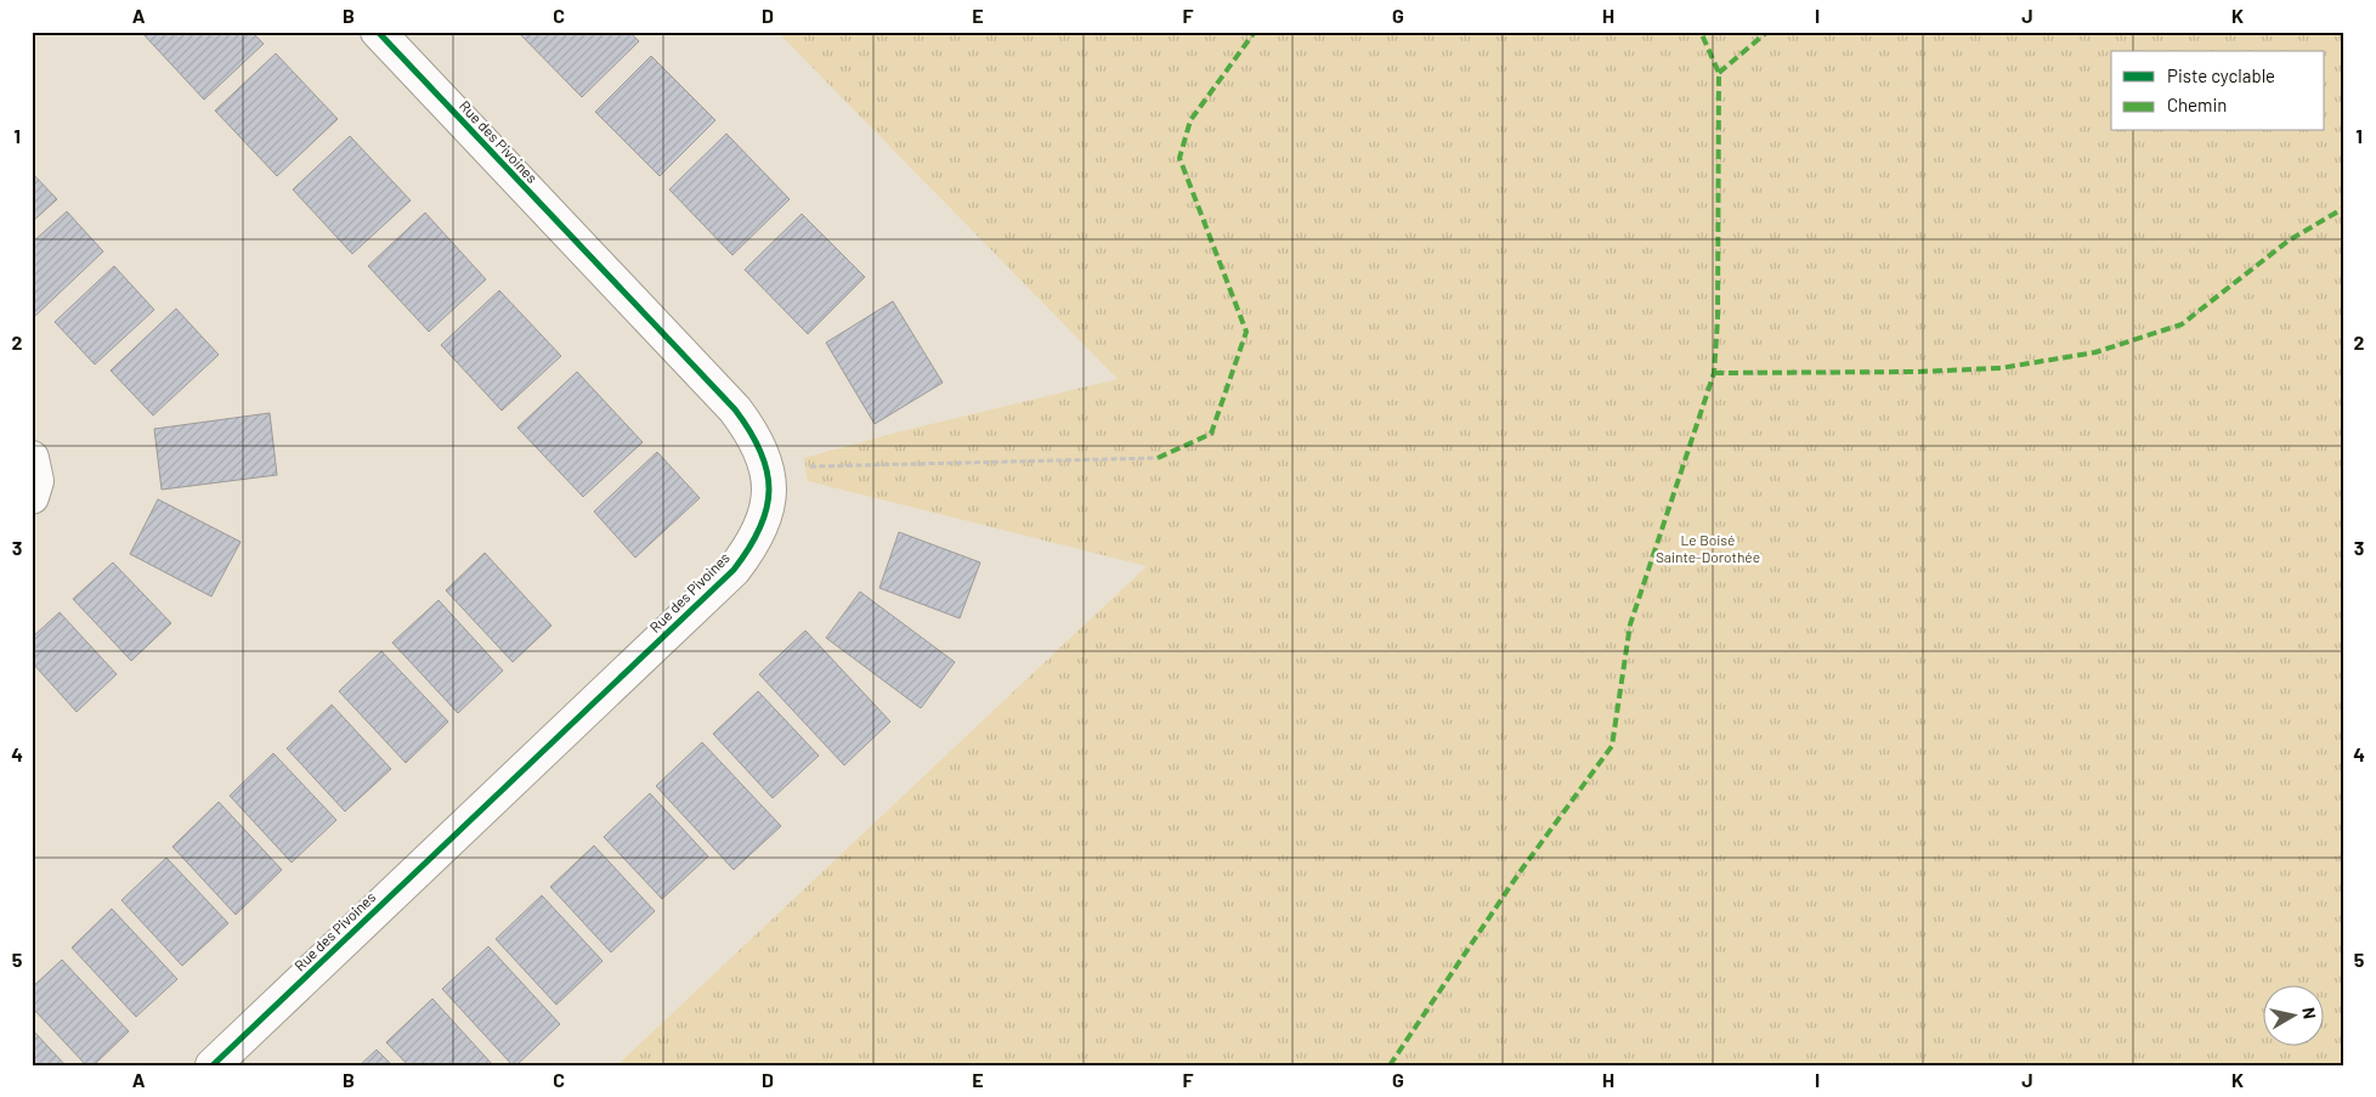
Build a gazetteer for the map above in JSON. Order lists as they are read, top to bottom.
{
  "streets": {
    "street": ["Rue des Pivoines"]
  },
  "parks": ["Le Boisé Sainte-Dorothée"],
  "legend": ["Piste cyclable", "Chemin"],
  "north": "right",
  "grid": {
    "columns": [
      "A",
      "B",
      "C",
      "D",
      "E",
      "F",
      "G",
      "H",
      "I",
      "J",
      "K"
    ],
    "rows": [
      "1",
      "2",
      "3",
      "4",
      "5"
    ]
  }
}
